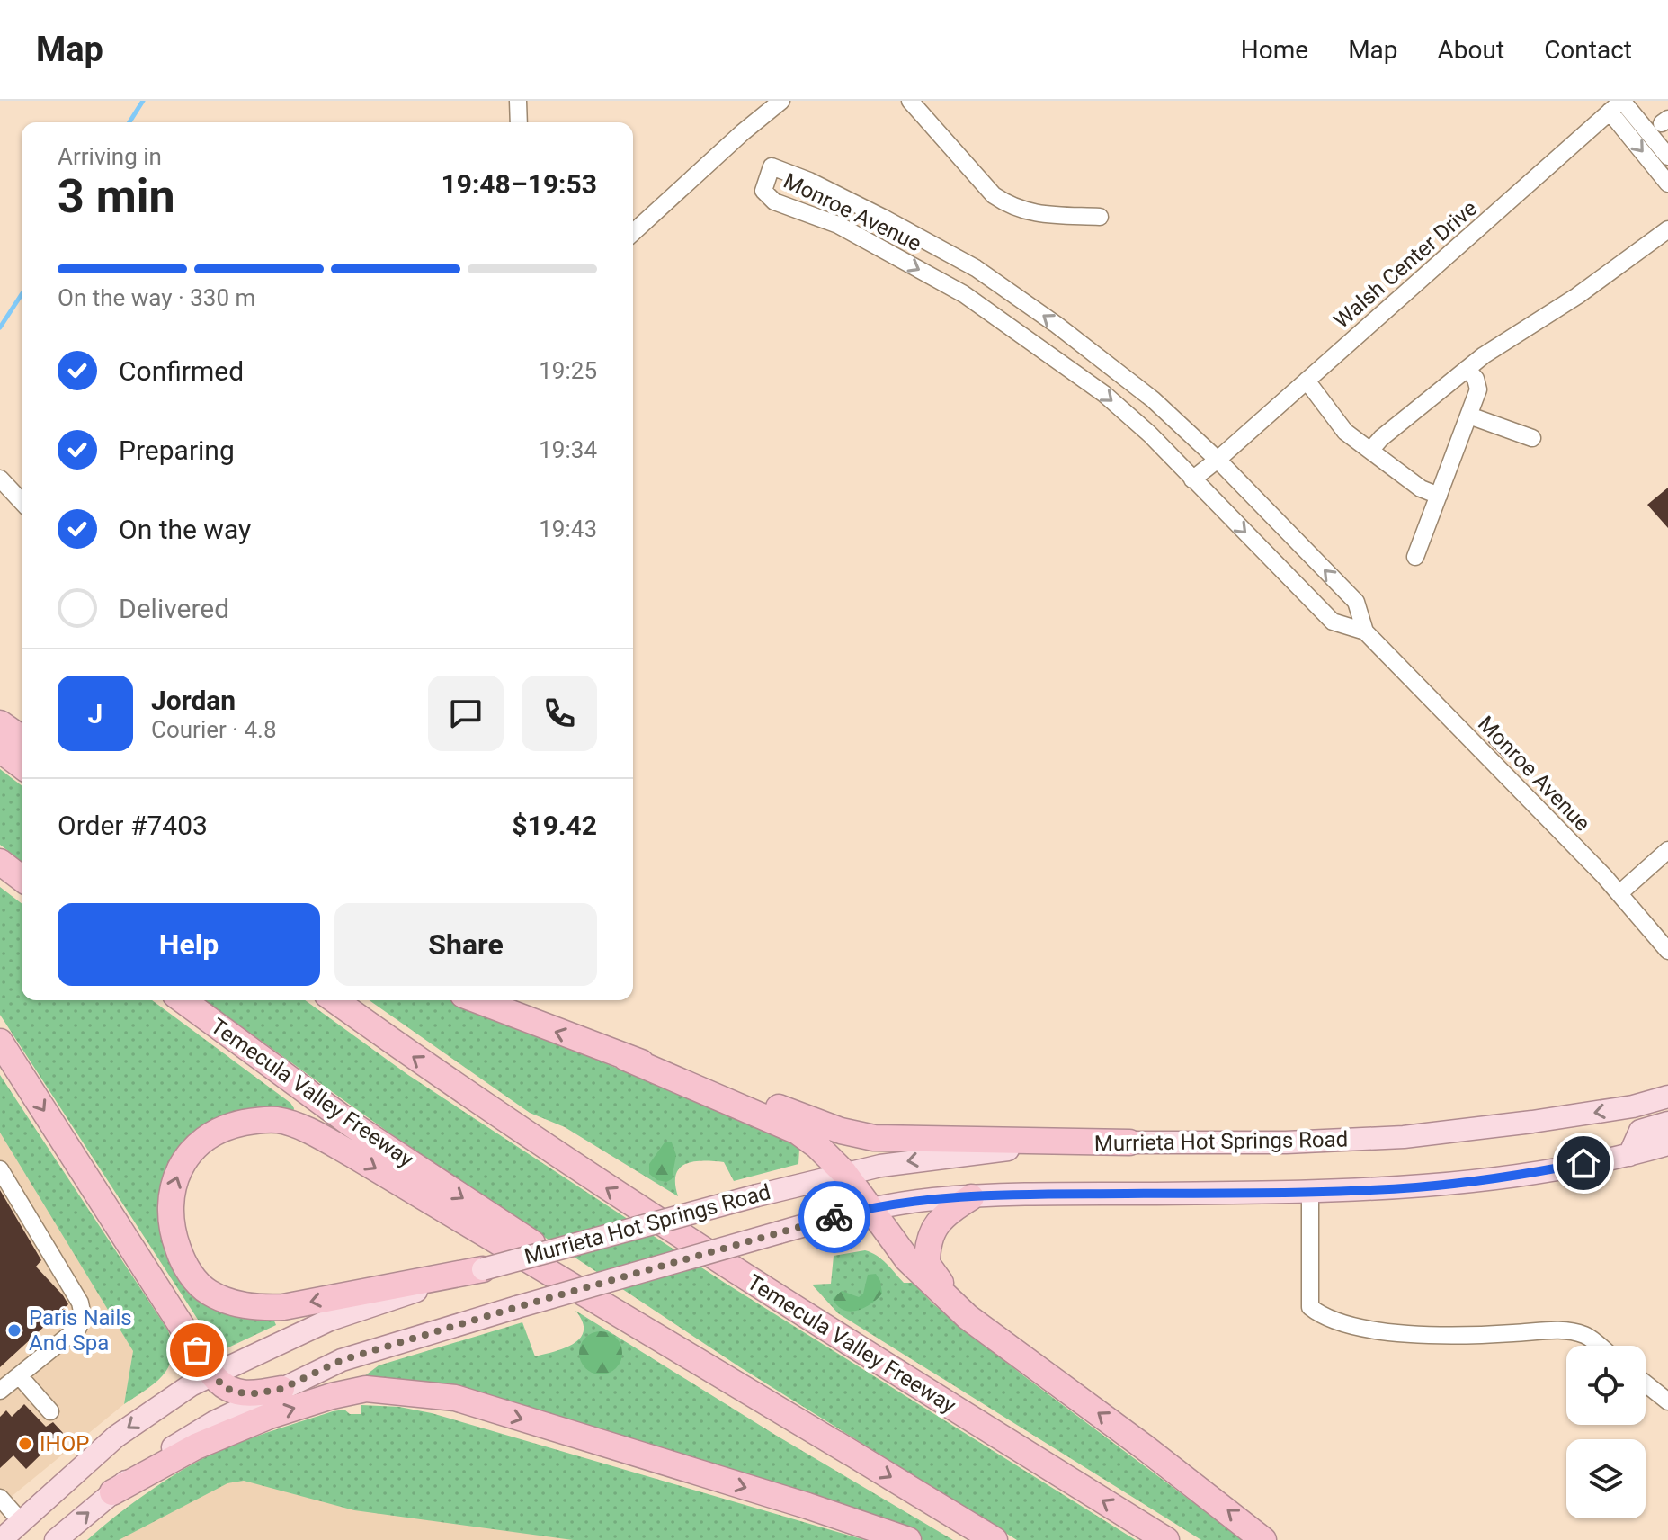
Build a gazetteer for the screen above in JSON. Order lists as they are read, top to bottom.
{
  "streets": {
    "highway": ["Temecula Valley Freeway"],
    "main road": ["Murrieta Hot Springs Road"],
    "street": ["Monroe Avenue", "Walsh Center Drive"]
  },
  "crossings": [
    ["Monroe Avenue", "Walsh Center Drive"]
  ],
  "places": ["Paris Nails And Spa", "IHOP"],
  "page": {
    "header": "Map",
    "nav": [
      "Home",
      "Map",
      "About",
      "Contact"
    ],
    "heading": ["3 min", "Arriving in", "19:48–19:53"],
    "panel": [
      "Jordan",
      "Courier · 4.8",
      "Order #7403",
      "$19.42"
    ],
    "bar": "On the way · 330 m",
    "list": [
      ["Confirmed", "19:25"],
      ["Preparing", "19:34"],
      ["On the way", "19:43"],
      "Delivered"
    ],
    "round": "J",
    "buttons": ["Help", "Share"]
  }
}
